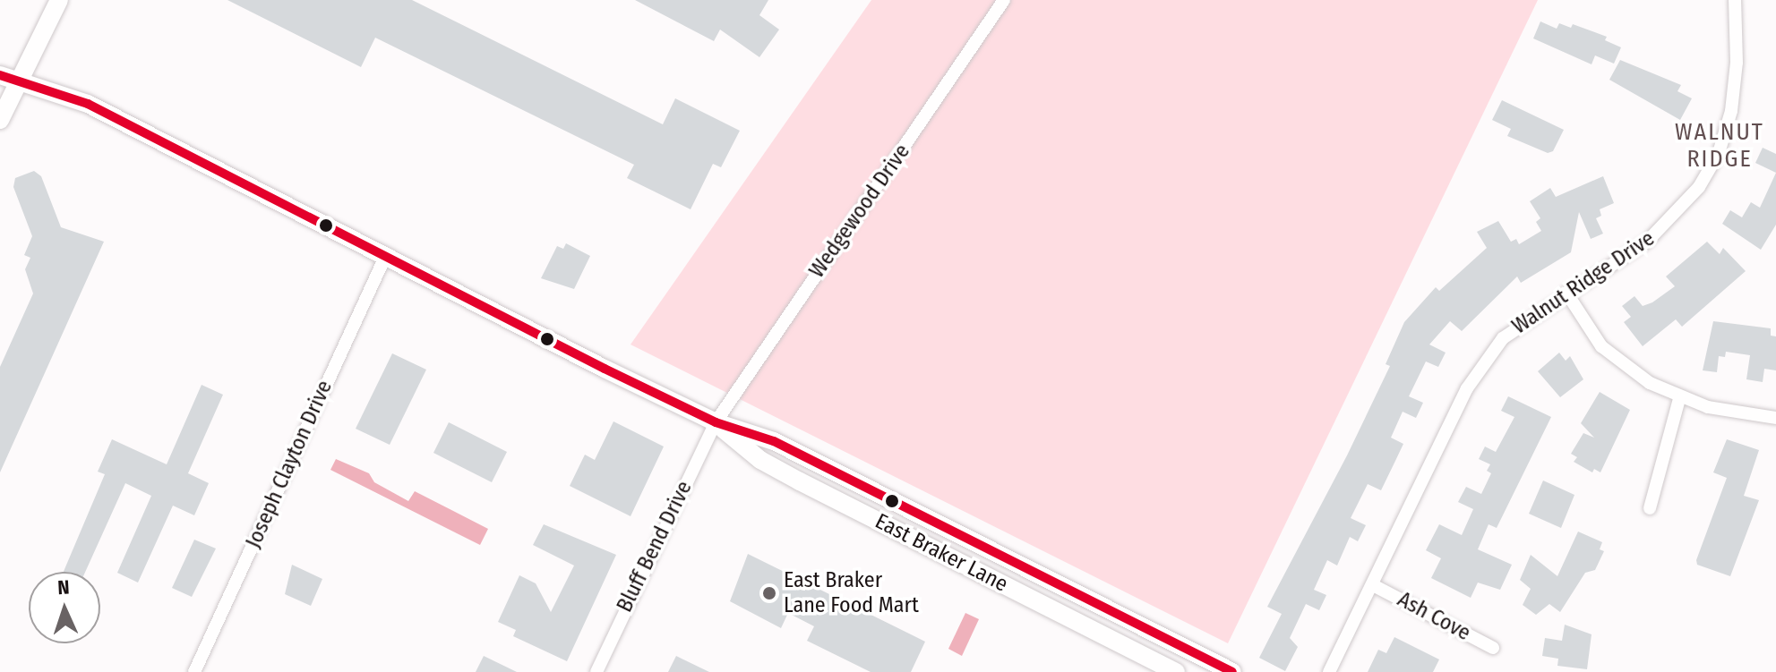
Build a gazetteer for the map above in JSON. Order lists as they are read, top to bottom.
{
  "streets": {
    "main road": ["East Braker Lane"],
    "street": [
      "Wedgewood Drive",
      "Walnut Ridge Drive",
      "Joseph Clayton Drive",
      "Bluff Bend Drive",
      "Ash Cove"
    ]
  },
  "crossings": [
    ["Wedgewood Drive", "Bluff Bend Drive"],
    ["Wedgewood Drive", "East Braker Lane"],
    ["Walnut Ridge Drive", "Ash Cove"],
    ["Joseph Clayton Drive", "East Braker Lane"],
    ["Bluff Bend Drive", "East Braker Lane"]
  ],
  "districts": ["WALNUT RIDGE"],
  "places": ["East Braker Lane Food Mart"],
  "north": "top"
}
